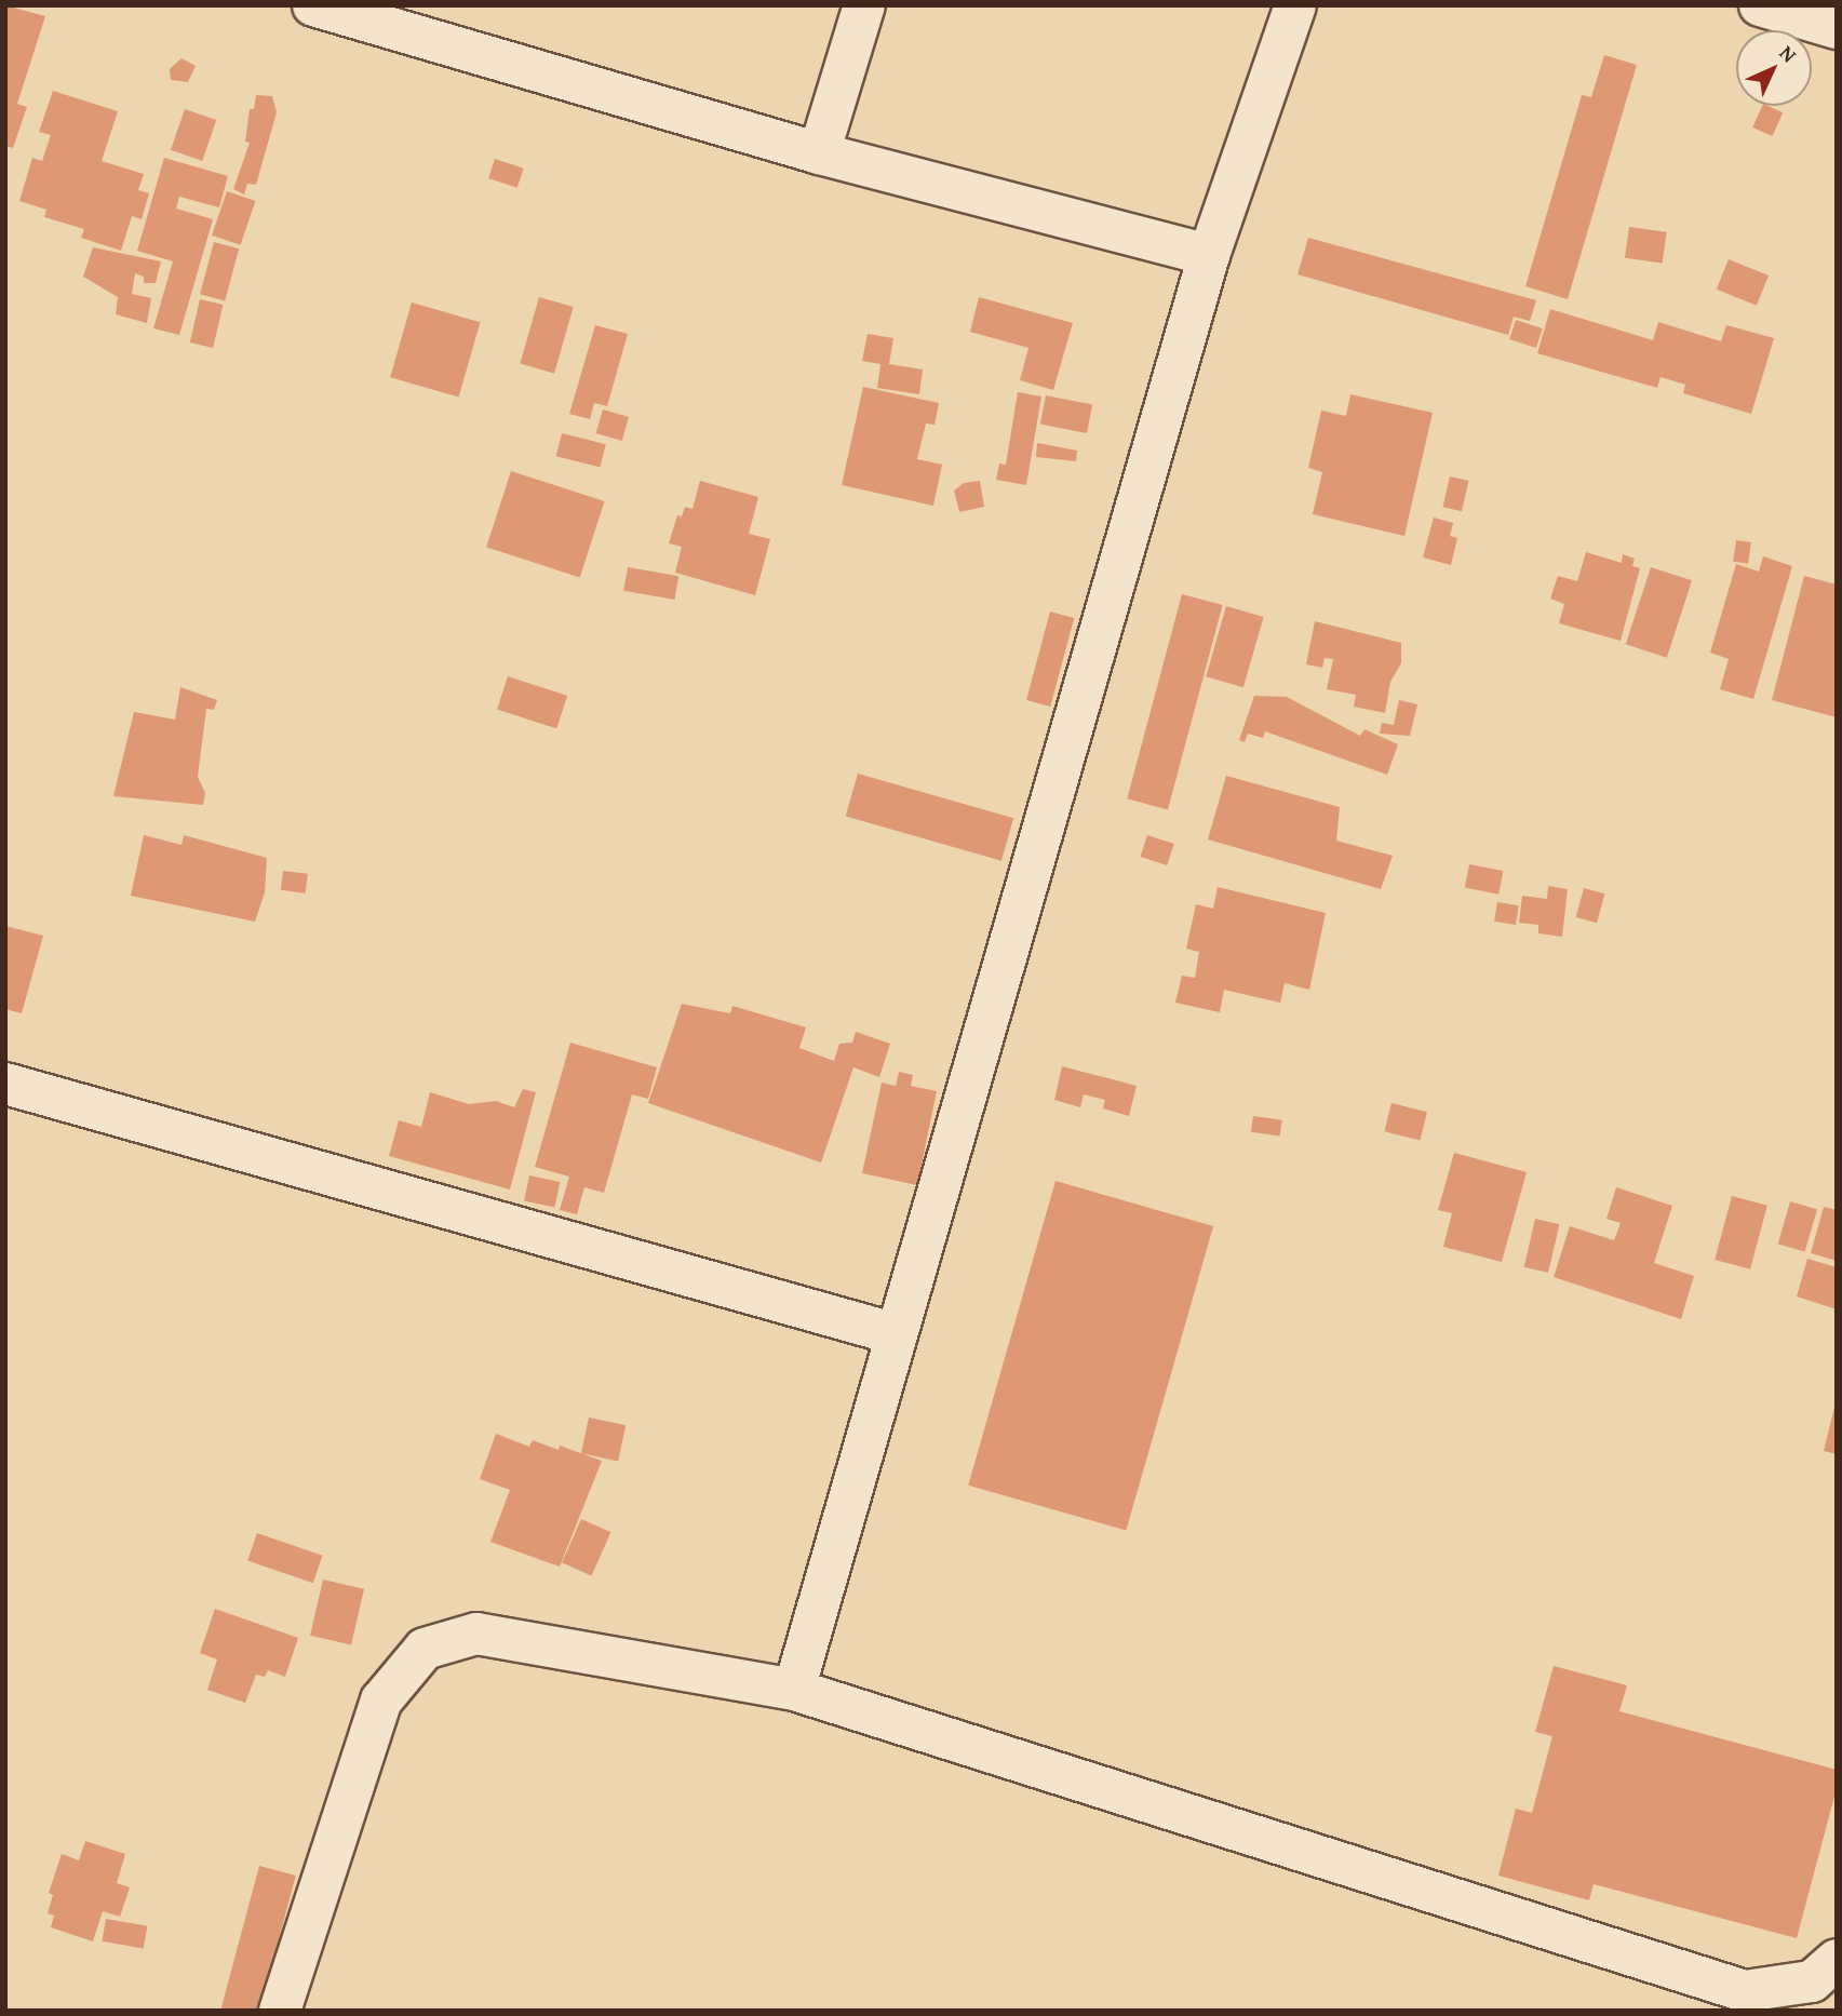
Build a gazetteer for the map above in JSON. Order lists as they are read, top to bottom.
{
  "north": "top right"
}
